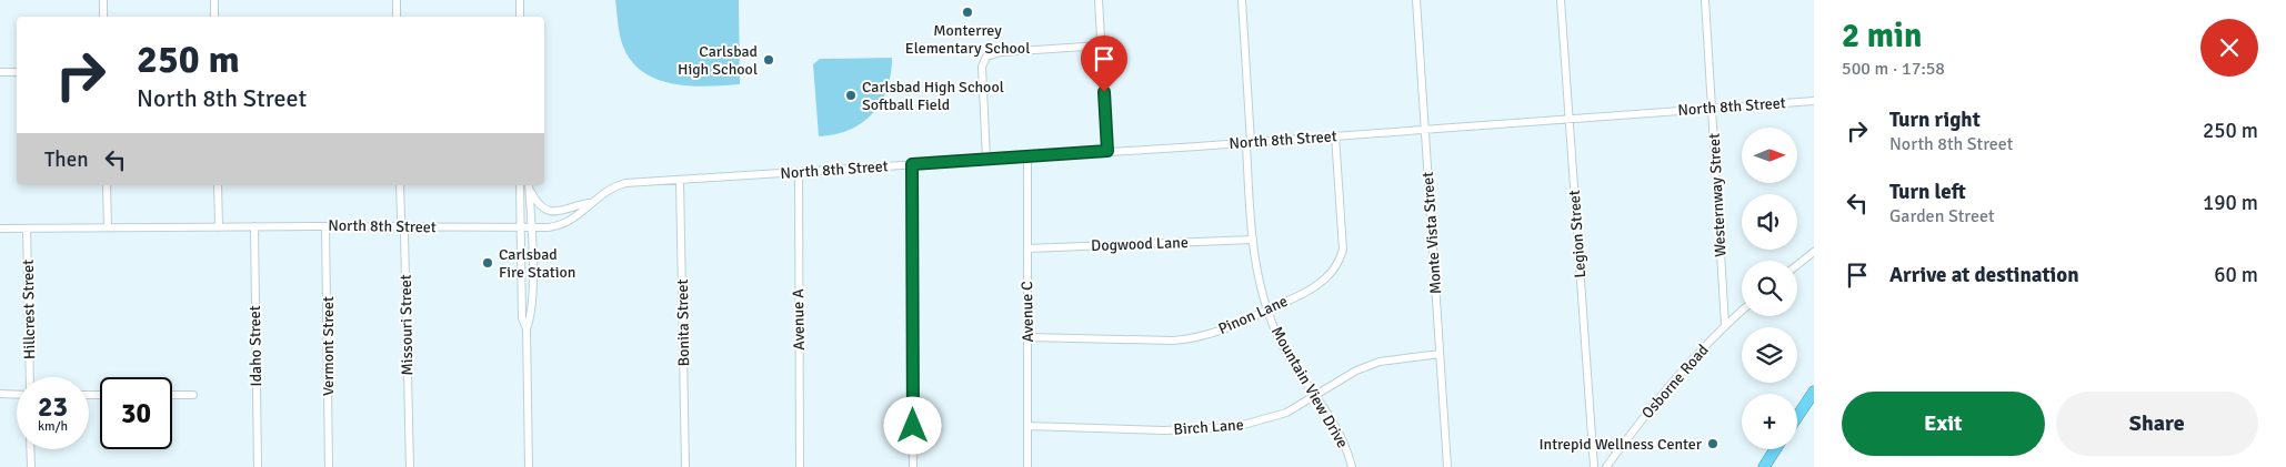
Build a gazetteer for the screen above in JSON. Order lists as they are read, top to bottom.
{
  "streets": {
    "street": [
      "North 8th Street",
      "Westernway Street",
      "Monte Vista Street",
      "Legion Street",
      "Dogwood Lane",
      "Hillcrest Street",
      "Avenue C",
      "Pinon Lane",
      "Avenue A",
      "Bonita Street",
      "Missouri Street",
      "Idaho Street",
      "Vermont Street",
      "Osborne Road",
      "Mountain View Drive",
      "Birch Lane"
    ]
  },
  "crossings": [
    ["North 8th Street", "Westernway Street"],
    ["North 8th Street", "Monte Vista Street"],
    ["North 8th Street", "Legion Street"],
    ["North 8th Street", "Hillcrest Street"],
    ["North 8th Street", "Avenue C"],
    ["North 8th Street", "Pinon Lane"],
    ["North 8th Street", "Avenue A"],
    ["North 8th Street", "Bonita Street"],
    ["North 8th Street", "Missouri Street"],
    ["North 8th Street", "Idaho Street"],
    ["North 8th Street", "Vermont Street"],
    ["North 8th Street", "Mountain View Drive"],
    ["Westernway Street", "Osborne Road"],
    ["Monte Vista Street", "Birch Lane"],
    ["Dogwood Lane", "Avenue C"],
    ["Dogwood Lane", "Mountain View Drive"],
    ["Avenue C", "Pinon Lane"],
    ["Avenue C", "Birch Lane"],
    ["Pinon Lane", "Mountain View Drive"],
    ["Mountain View Drive", "Birch Lane"]
  ],
  "places": [
    "Monterrey Elementary School",
    "Carlsbad High School",
    "Carlsbad High School Softball Field",
    "Carlsbad Fire Station",
    "Intrepid Wellness Center"
  ],
  "north": "right",
  "page": {
    "heading": ["2 min", "500 m · 17:58"],
    "turn": ["250 m", "North 8th Street"],
    "list": [
      {
        "name": "Turn right",
        "note": "North 8th Street",
        "value": "250 m"
      },
      {
        "name": "Turn left",
        "note": "Garden Street",
        "value": "190 m"
      },
      {
        "name": "Arrive at destination",
        "value": "60 m"
      }
    ],
    "map_buttons": "+",
    "then": "Then",
    "speed": "23 km/h",
    "limit": "30",
    "buttons": ["Exit", "Share"]
  }
}
